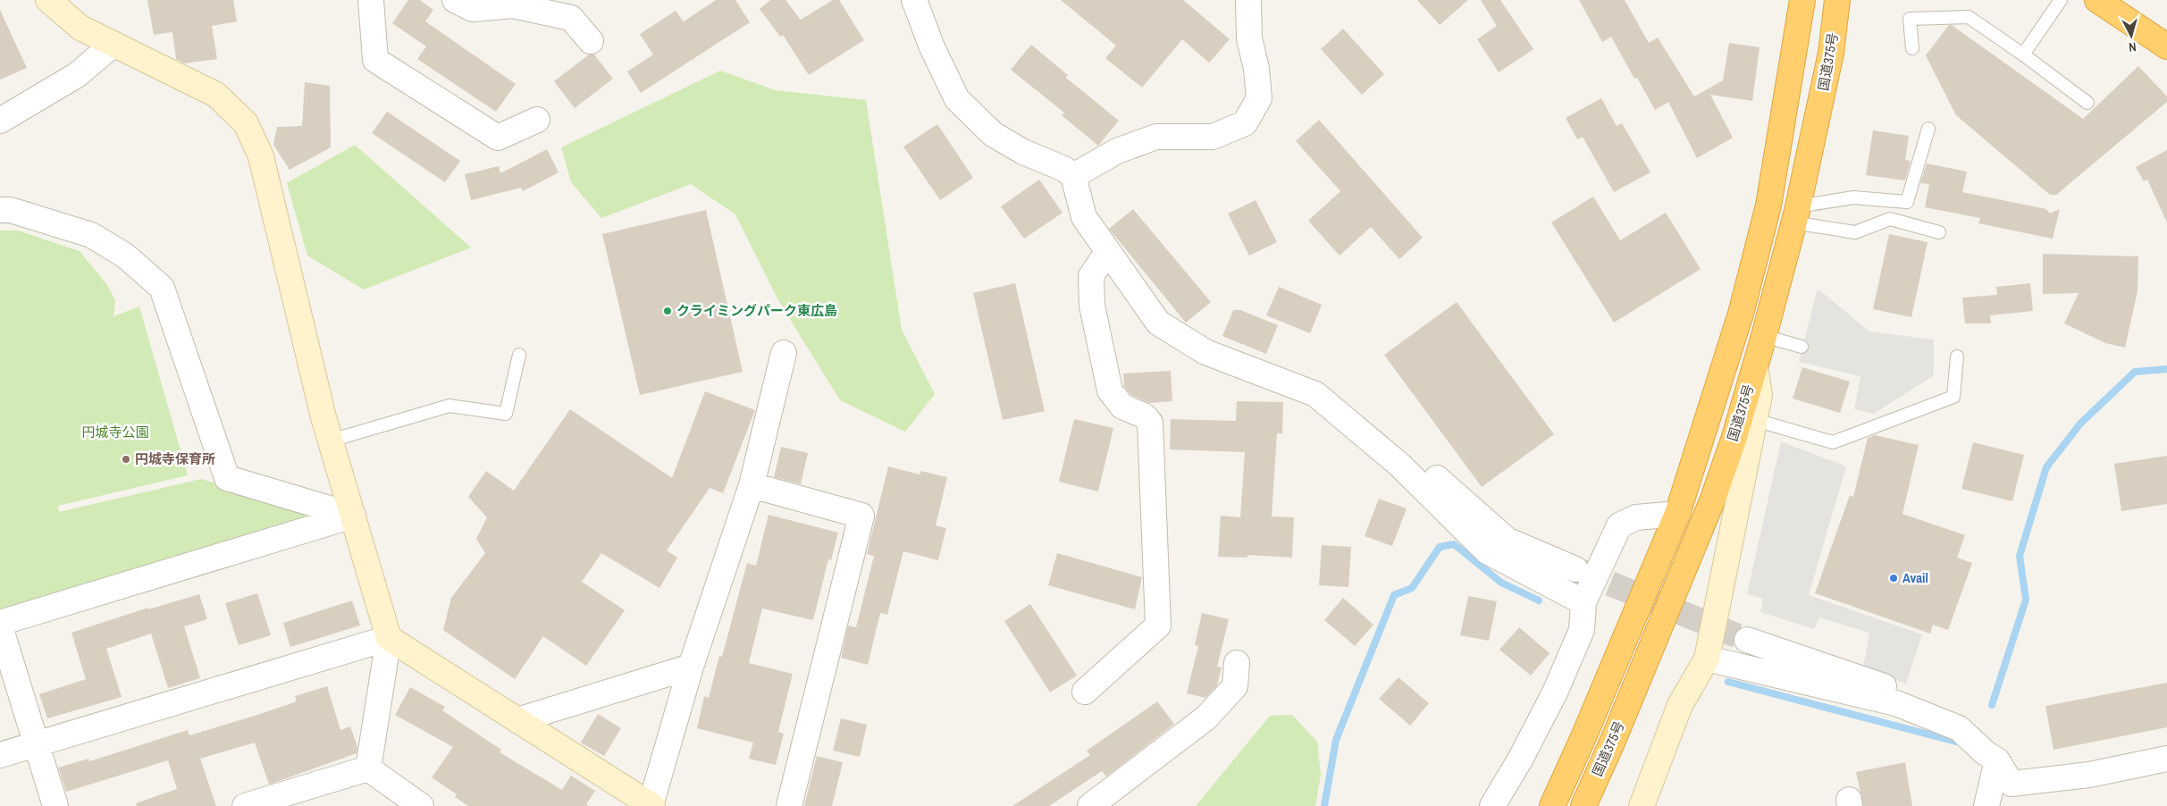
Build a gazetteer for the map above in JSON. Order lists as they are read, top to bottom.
{
  "streets": {
    "highway": ["国道375号"]
  },
  "parks": ["円城寺公園"],
  "places": ["クライミングパーク東広島", "円城寺保育所", "Avail"],
  "north": "bottom"
}
